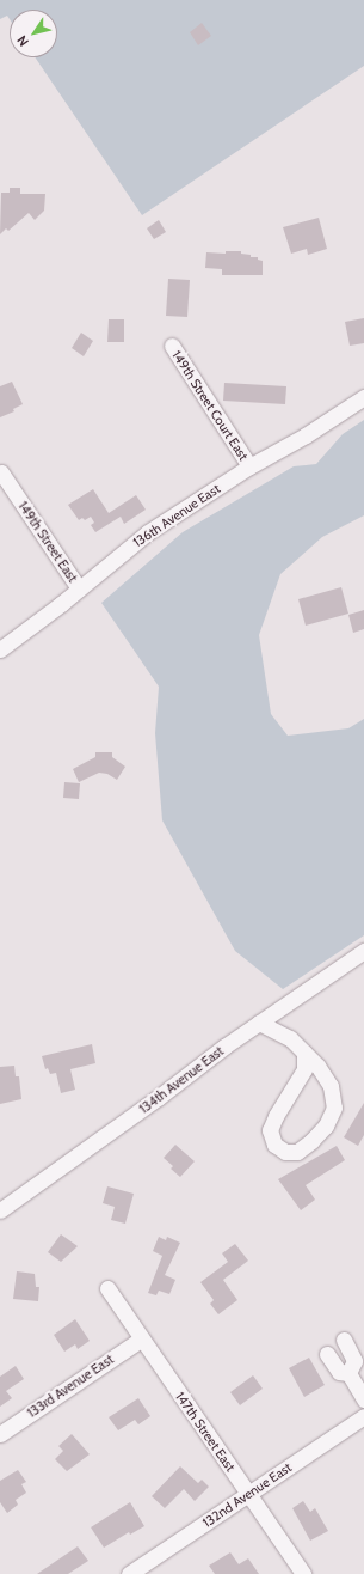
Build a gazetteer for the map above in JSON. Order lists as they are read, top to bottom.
{
  "streets": {
    "street": [
      "149th Street Court East",
      "136th Avenue East",
      "149th Street East",
      "134th Avenue East",
      "133rd Avenue East",
      "147th Street East",
      "132nd Avenue East"
    ]
  },
  "crossings": [
    ["149th Street Court East", "136th Avenue East"],
    ["136th Avenue East", "149th Street East"],
    ["133rd Avenue East", "147th Street East"],
    ["147th Street East", "132nd Avenue East"]
  ],
  "north": "bottom left"
}
